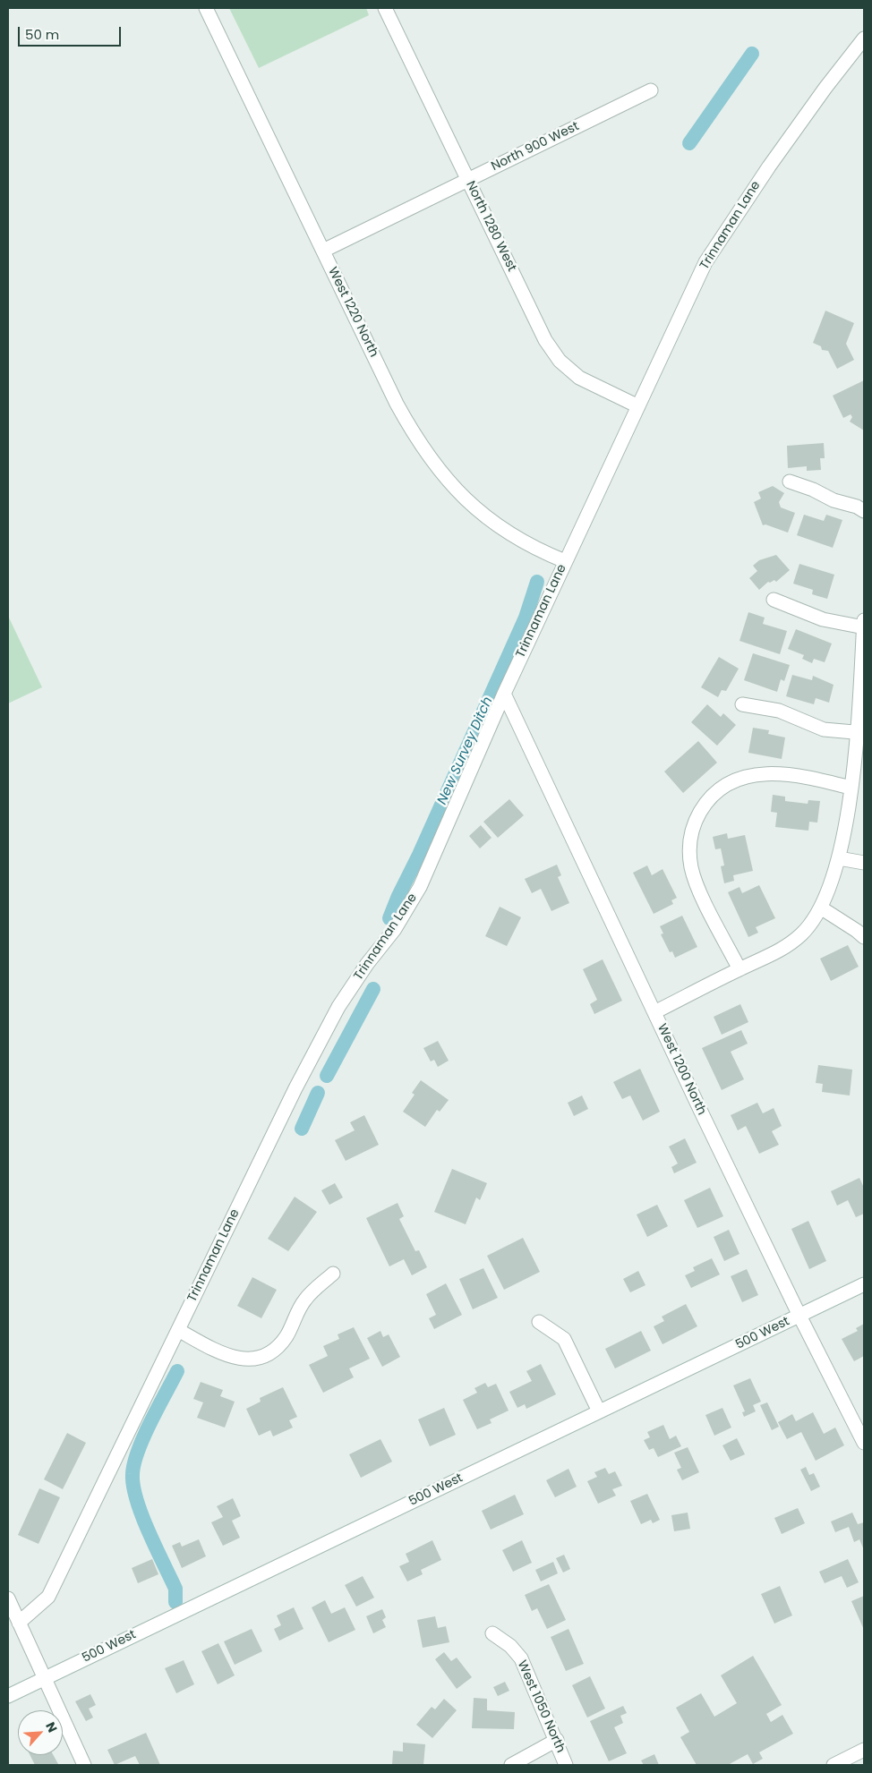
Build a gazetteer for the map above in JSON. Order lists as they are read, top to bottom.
{
  "streets": {
    "street": [
      "North 900 West",
      "Trinnaman Lane",
      "North 1280 West",
      "West 1220 North",
      "West 1200 North",
      "500 West",
      "West 1050 North"
    ]
  },
  "crossings": [
    ["North 900 West", "North 1280 West"],
    ["North 900 West", "West 1220 North"],
    ["Trinnaman Lane", "North 1280 West"],
    ["Trinnaman Lane", "West 1220 North"],
    ["Trinnaman Lane", "West 1200 North"],
    ["West 1200 North", "500 West"]
  ],
  "water": ["New Survey Ditch"],
  "scale_bar": "50 m",
  "north": "top right"
}
